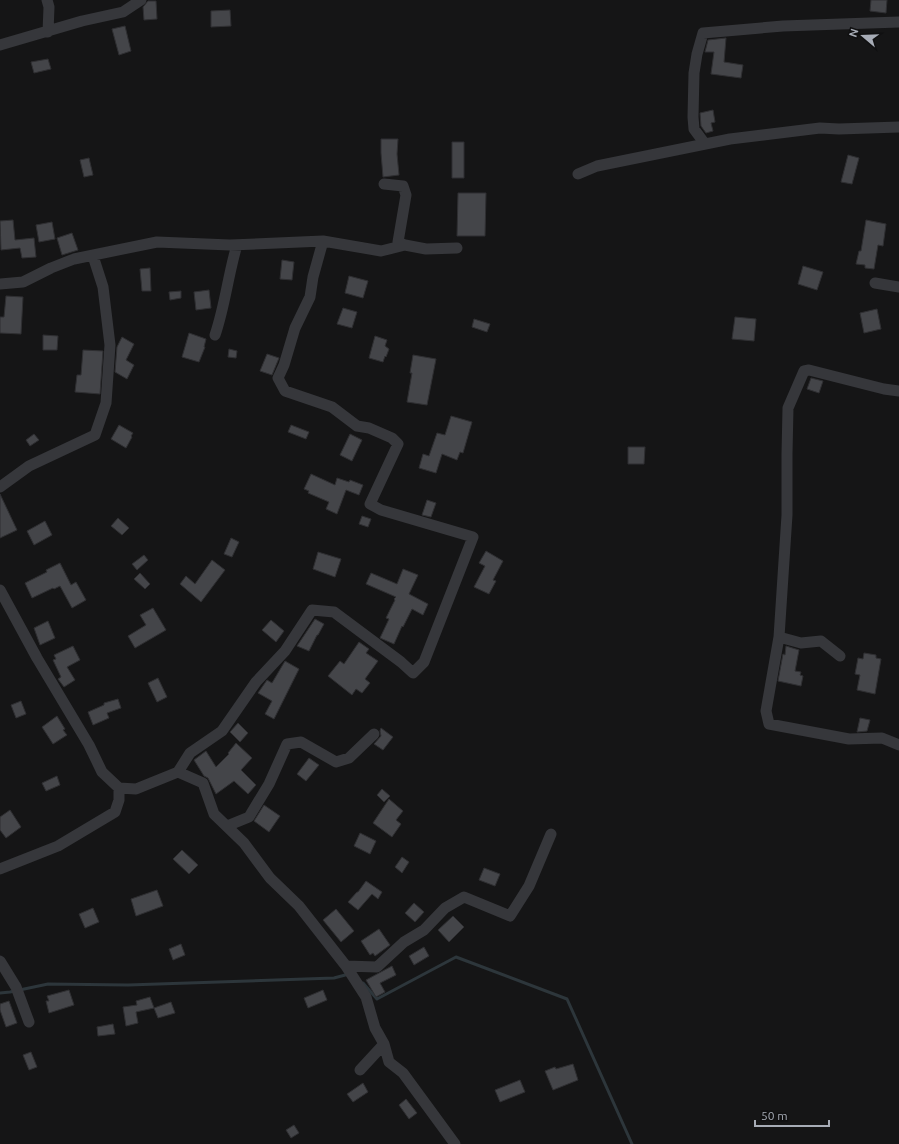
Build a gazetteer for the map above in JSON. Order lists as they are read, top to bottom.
{
  "scale_bar": "50 m",
  "north": "left"
}
